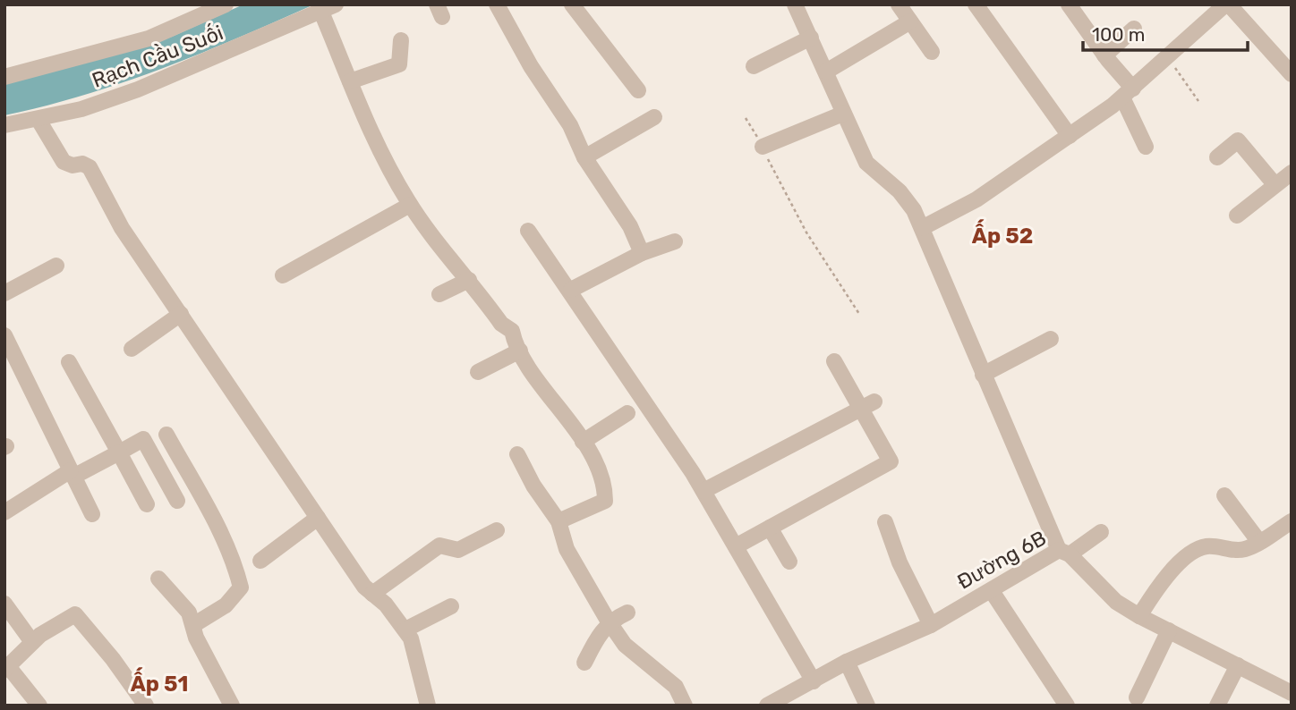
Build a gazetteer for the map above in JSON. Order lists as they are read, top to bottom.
{
  "streets": {
    "street": ["Rạch Cầu Suối", "Đường 6B"]
  },
  "districts": ["Ấp 52", "Ấp 51"],
  "scale_bar": "100 m"
}
